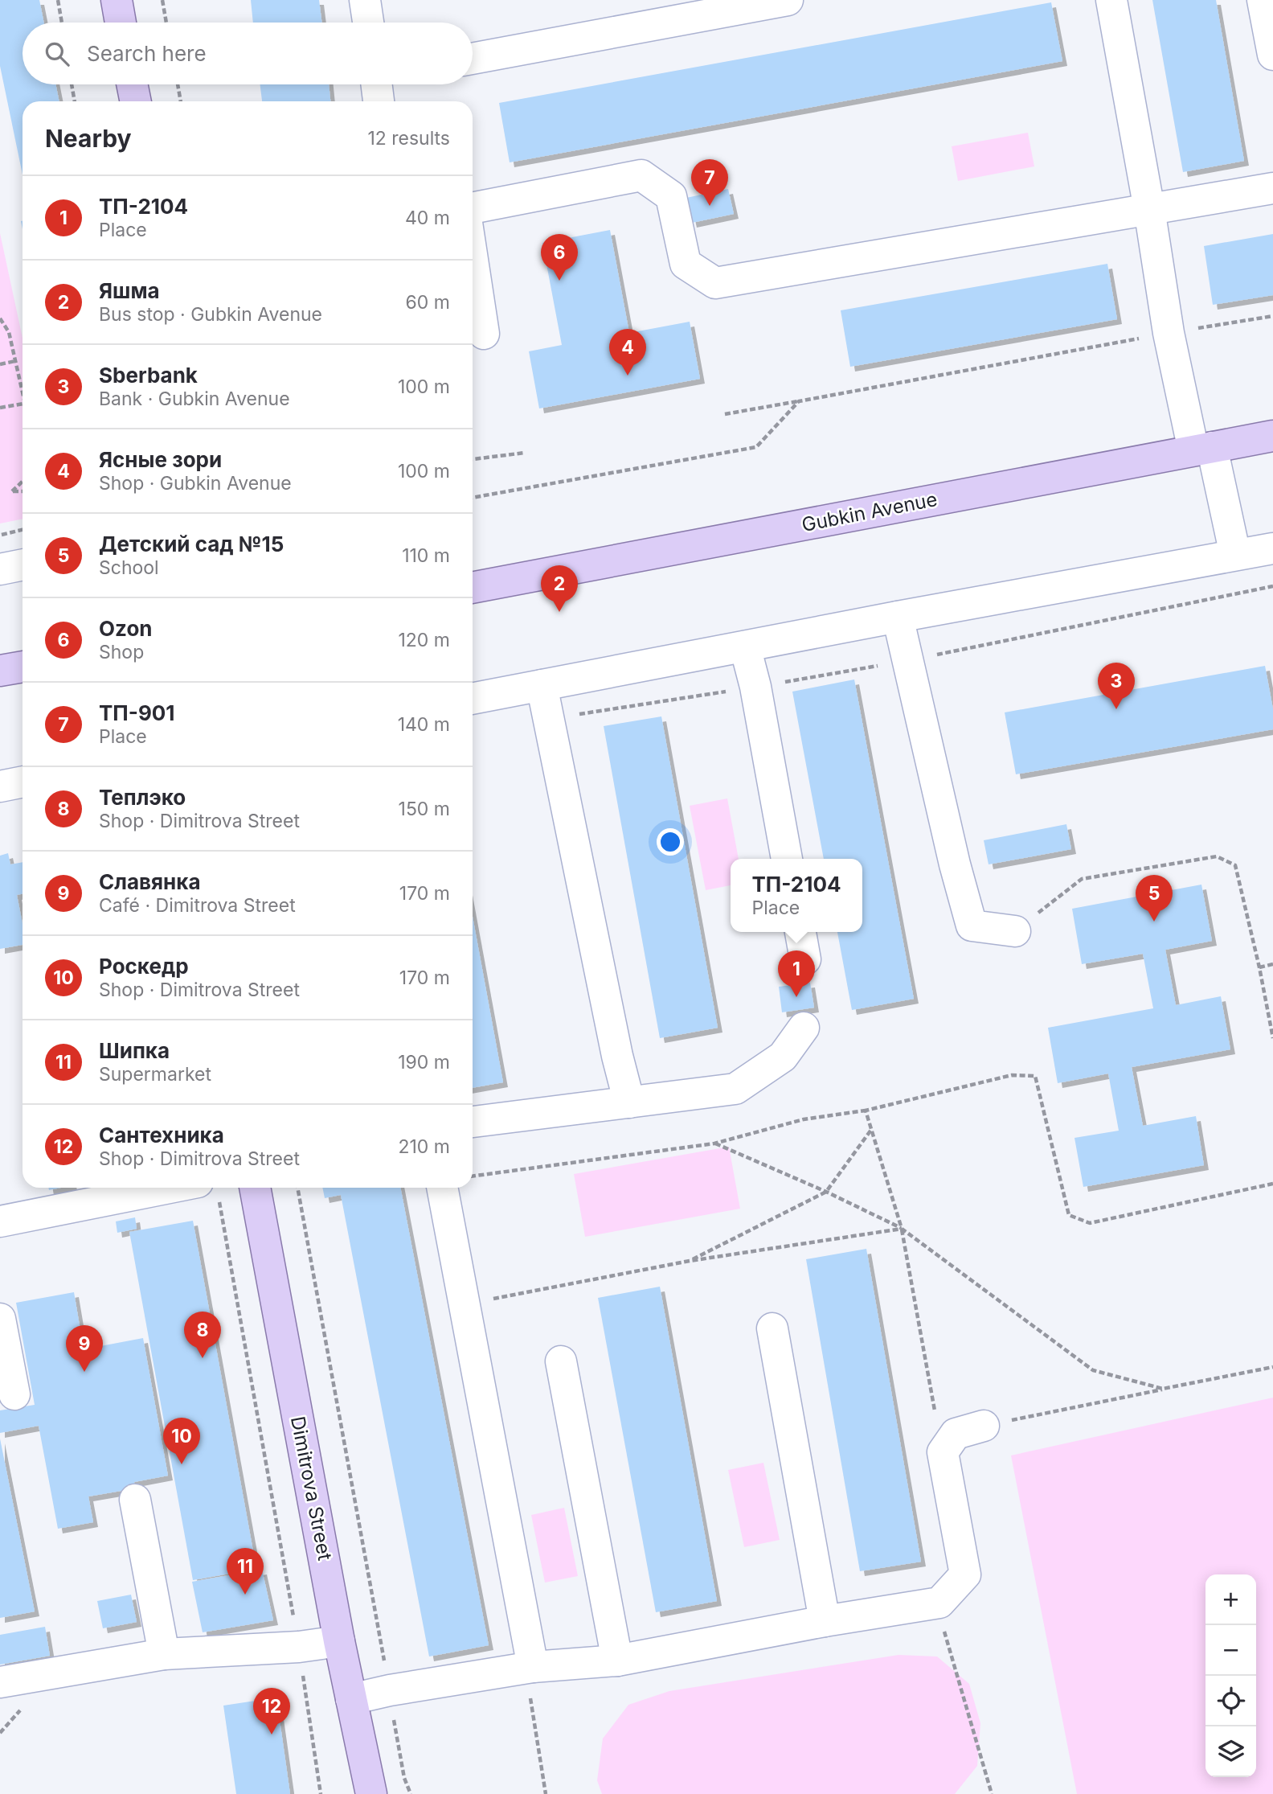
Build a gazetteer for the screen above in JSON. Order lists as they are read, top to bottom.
{
  "streets": {
    "main road": ["Gubkin Avenue", "Dimitrova Street"]
  },
  "page": {
    "search": "Search here",
    "heading": ["Nearby", "12 results"],
    "pins": [
      "7",
      "6",
      "4",
      "2",
      "3",
      "5",
      "1",
      "8",
      "9",
      "10",
      "11",
      "12"
    ],
    "list": [
      {
        "mark": "1",
        "name": "ТП-2104",
        "note": "Place",
        "value": "40 m"
      },
      {
        "mark": "2",
        "name": "Яшма",
        "note": "Bus stop · Gubkin Avenue",
        "value": "60 m"
      },
      {
        "mark": "3",
        "name": "Sberbank",
        "note": "Bank · Gubkin Avenue",
        "value": "100 m"
      },
      {
        "mark": "4",
        "name": "Ясные зори",
        "note": "Shop · Gubkin Avenue",
        "value": "100 m"
      },
      {
        "mark": "5",
        "name": "Детский сад №15",
        "note": "School",
        "value": "110 m"
      },
      {
        "mark": "6",
        "name": "Ozon",
        "note": "Shop",
        "value": "120 m"
      },
      {
        "mark": "7",
        "name": "ТП-901",
        "note": "Place",
        "value": "140 m"
      },
      {
        "mark": "8",
        "name": "Теплэко",
        "note": "Shop · Dimitrova Street",
        "value": "150 m"
      },
      {
        "mark": "9",
        "name": "Славянка",
        "note": "Café · Dimitrova Street",
        "value": "170 m"
      },
      {
        "mark": "10",
        "name": "Роскедр",
        "note": "Shop · Dimitrova Street",
        "value": "170 m"
      },
      {
        "mark": "11",
        "name": "Шипка",
        "note": "Supermarket",
        "value": "190 m"
      },
      {
        "mark": "12",
        "name": "Сантехника",
        "note": "Shop · Dimitrova Street",
        "value": "210 m"
      }
    ],
    "popup": ["ТП-2104", "Place"],
    "map_buttons": ["+", "−"]
  }
}
